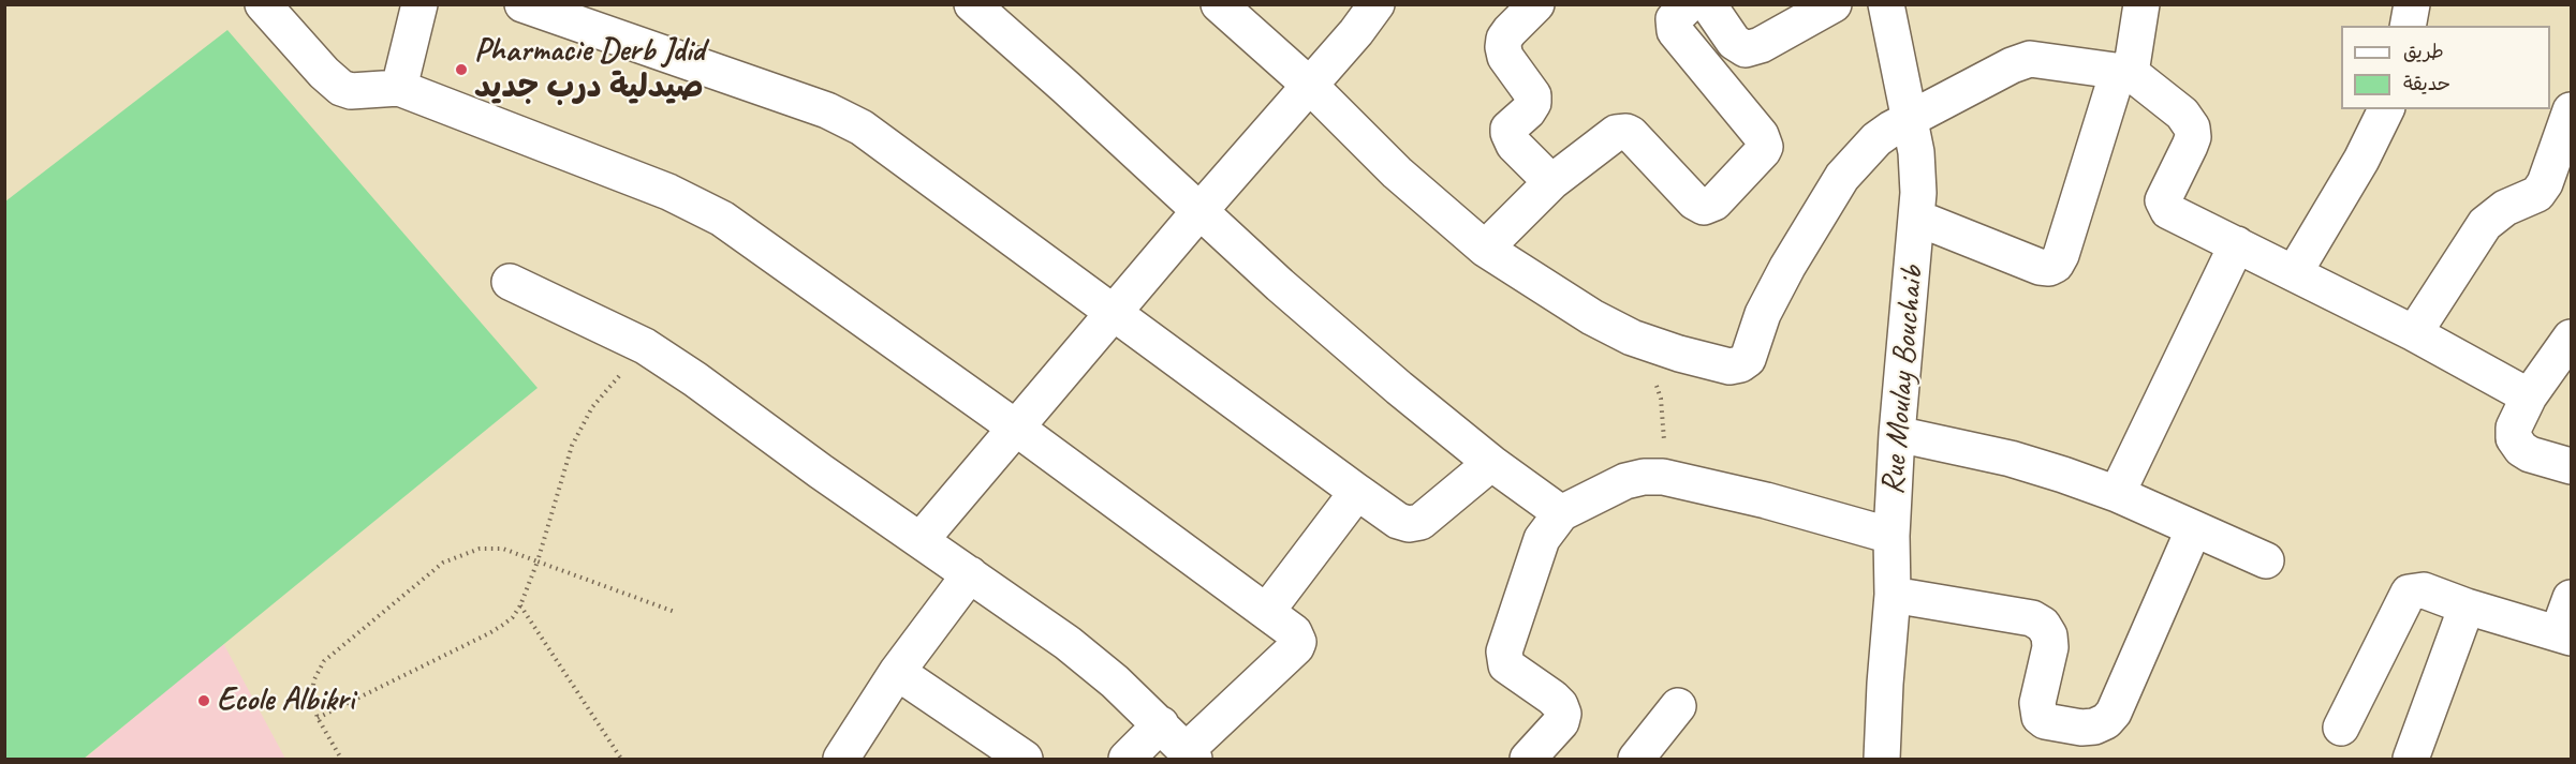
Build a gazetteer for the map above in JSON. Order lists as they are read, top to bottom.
{
  "streets": {
    "street": ["Rue Moulay Bouchaib"]
  },
  "places": ["Pharmacie Derb Jdid صيدلية درب جديد", "Ecole Albikri"],
  "legend": ["طريق", "حديقة"]
}
